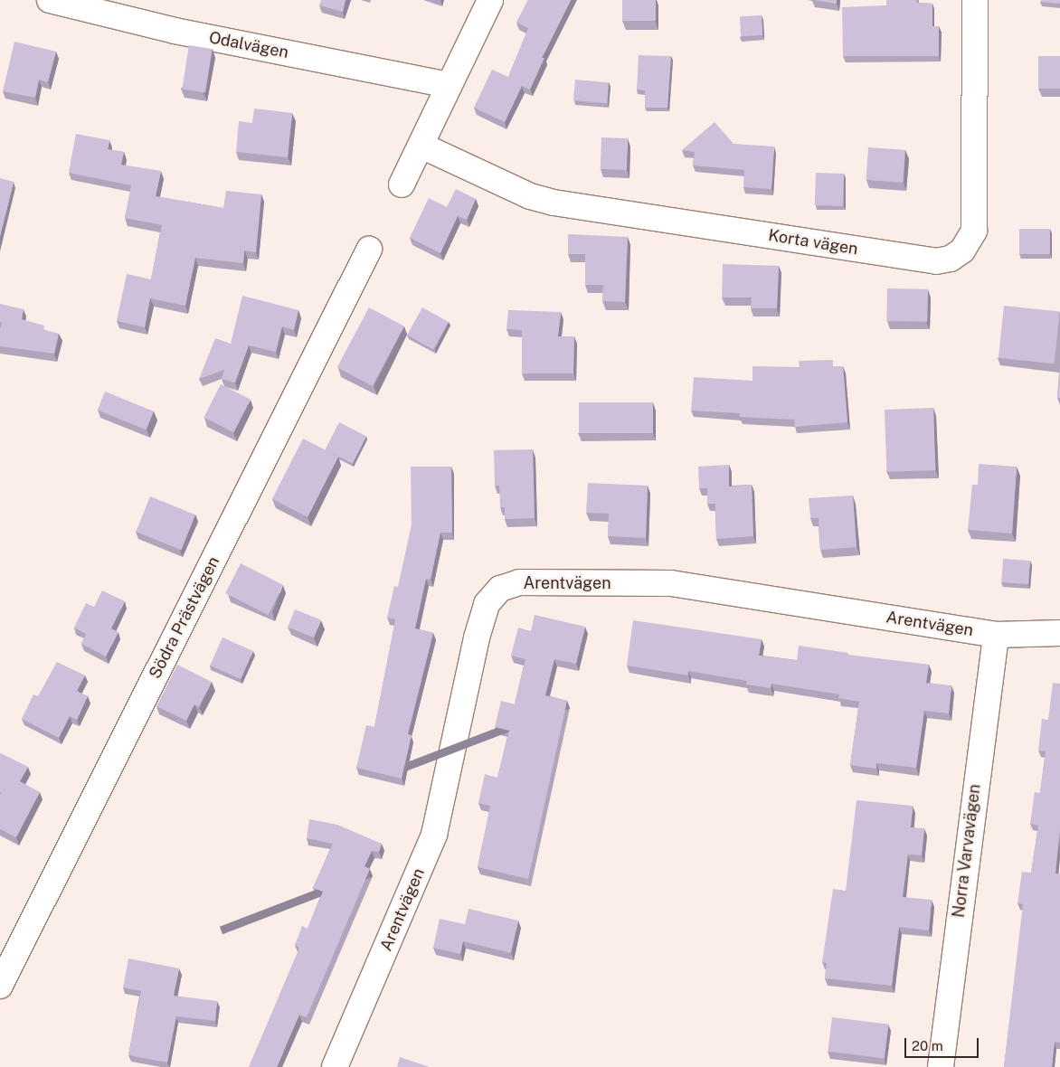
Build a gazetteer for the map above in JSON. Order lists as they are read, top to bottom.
{
  "streets": {
    "street": [
      "Odalvägen",
      "Korta vägen",
      "Arentvägen",
      "Södra Prästvägen",
      "Norra Varvavägen"
    ]
  },
  "crossings": [
    ["Arentvägen", "Norra Varvavägen"]
  ],
  "scale_bar": "20 m"
}
